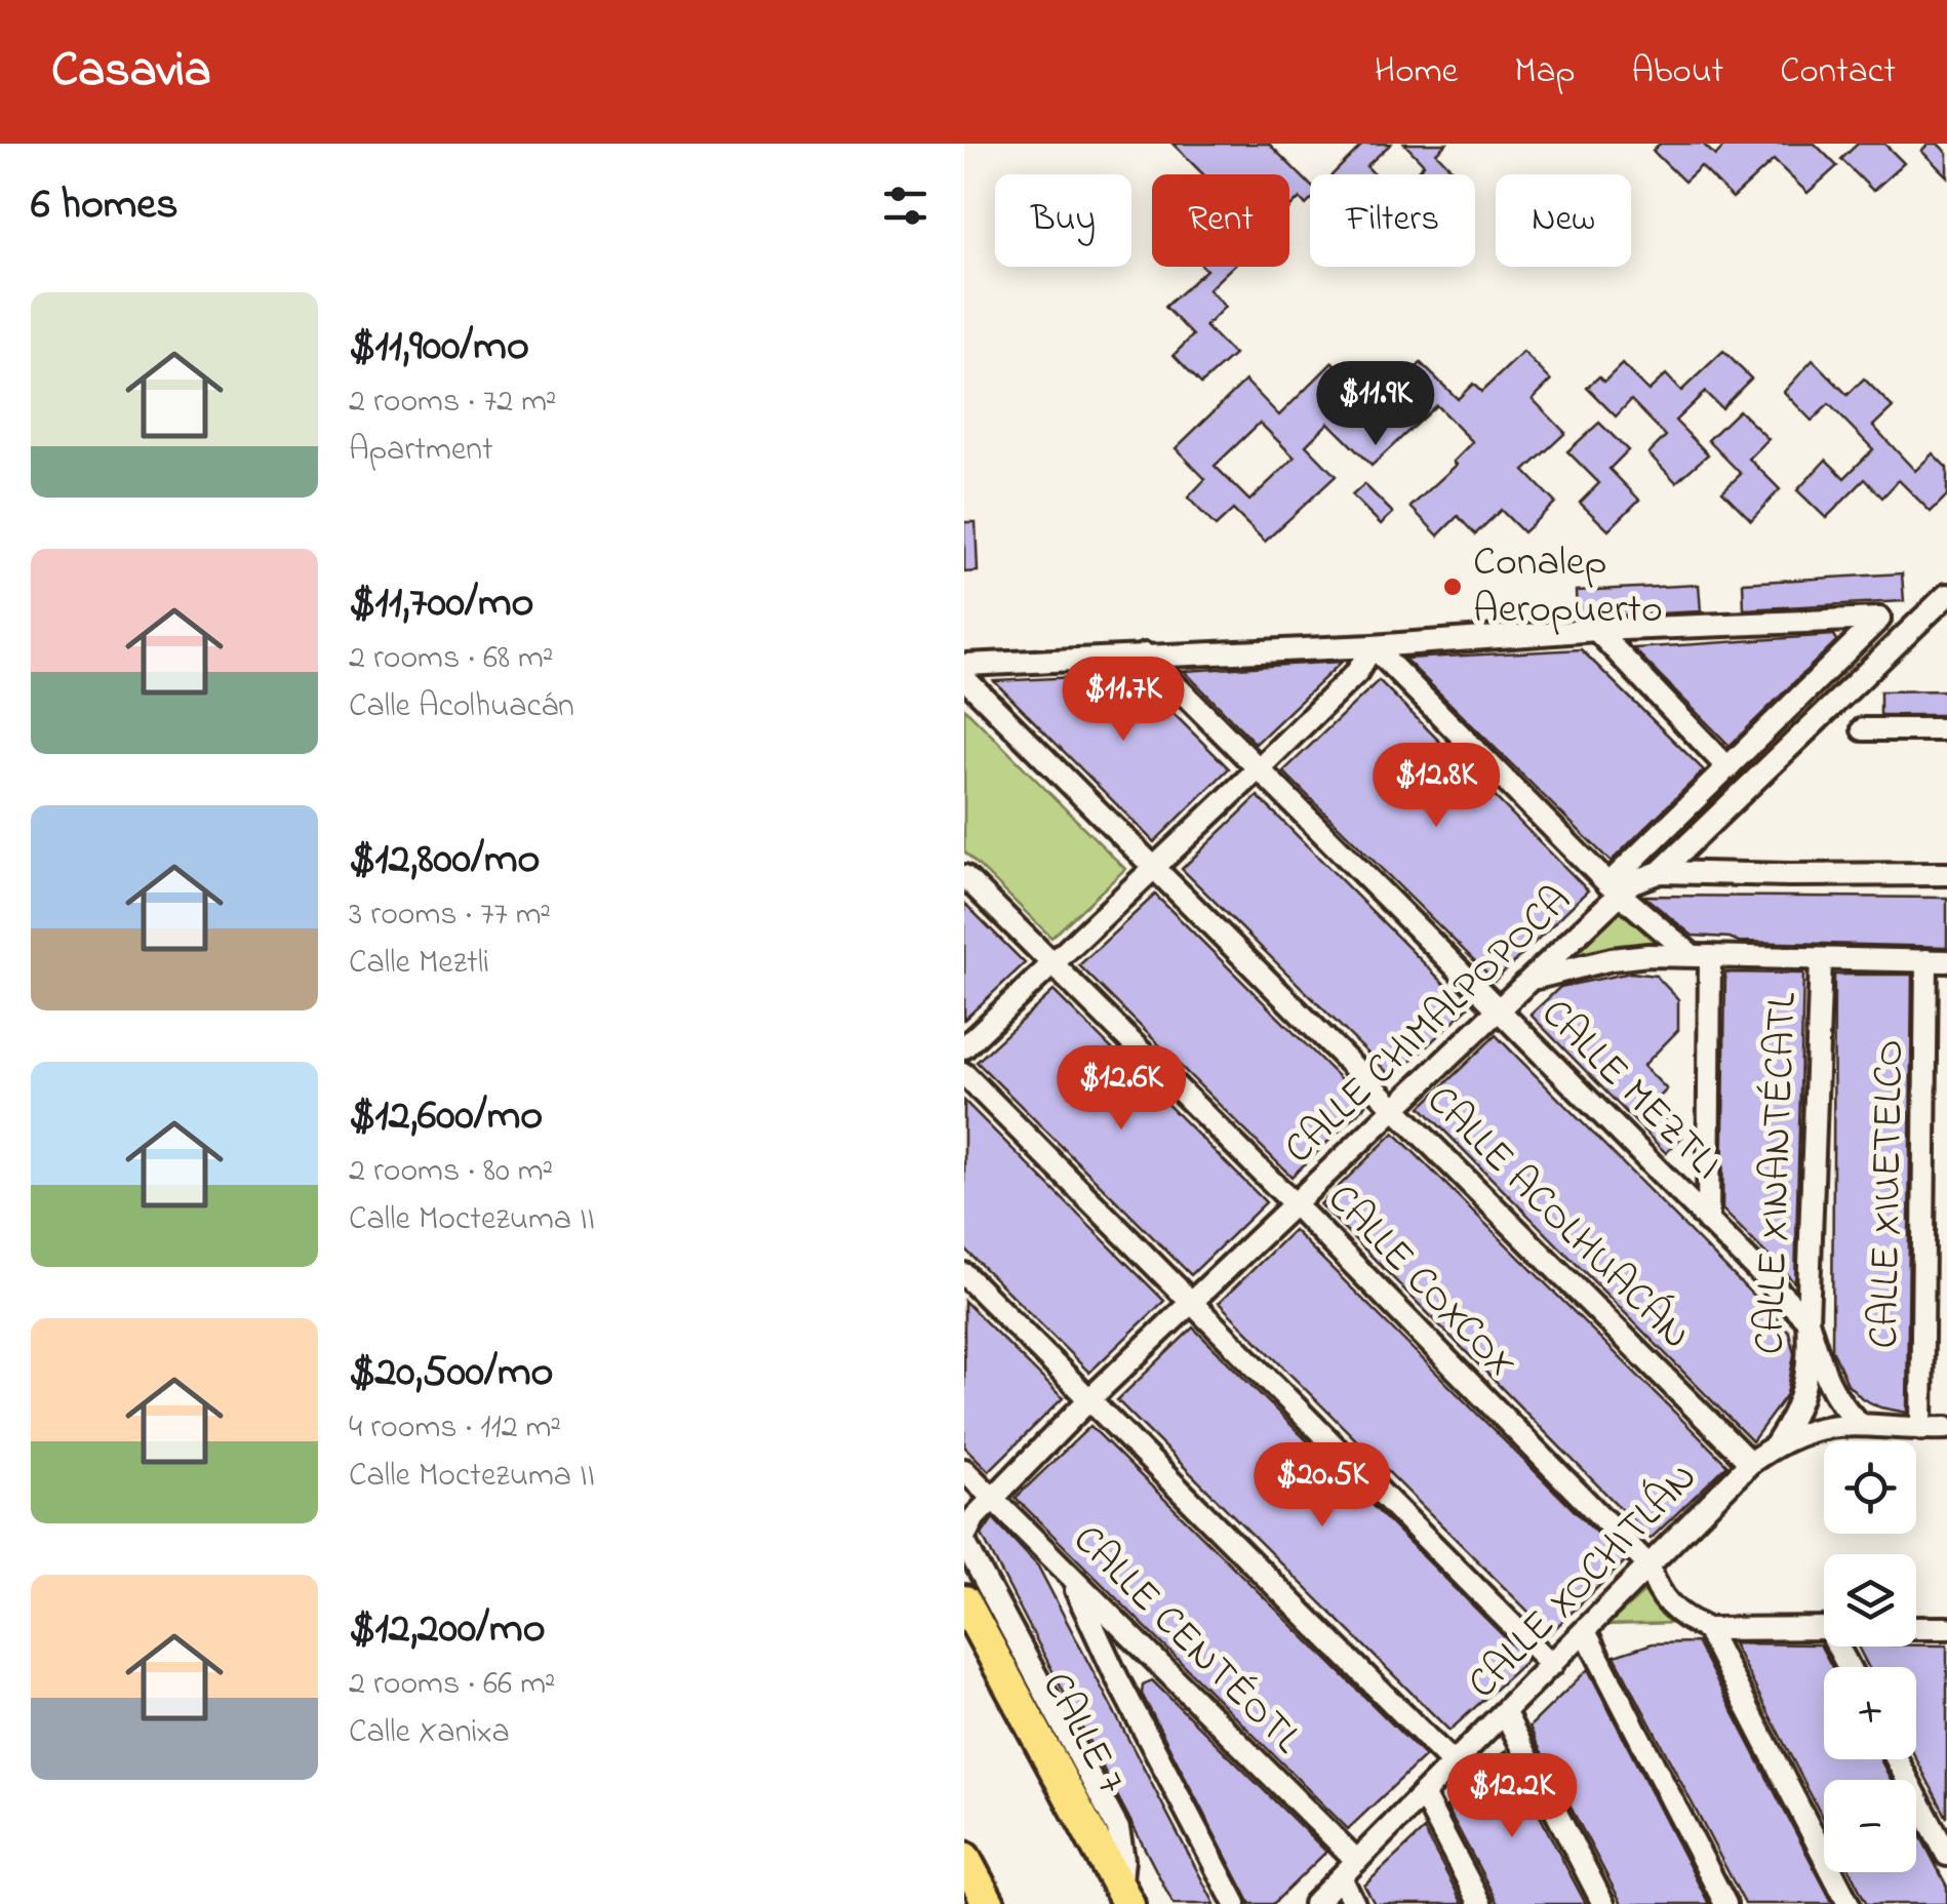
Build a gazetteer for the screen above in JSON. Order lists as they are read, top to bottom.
{
  "streets": {
    "main road": ["CALLE 7"],
    "street": [
      "CALLE CHIMALPOPOCA",
      "CALLE MEZTLI",
      "CALLE XINANTÉCATL",
      "CALLE XIUETELCO",
      "CALLE ACOLHUACÁN",
      "CALLE COXCOX",
      "CALLE XOCHITLÁN",
      "CALLE CENTÉOTL"
    ]
  },
  "crossings": [
    ["CALLE CHIMALPOPOCA", "CALLE MEZTLI"],
    ["CALLE CHIMALPOPOCA", "CALLE ACOLHUACÁN"],
    ["CALLE CHIMALPOPOCA", "CALLE COXCOX"],
    ["CALLE CHIMALPOPOCA", "CALLE CENTÉOTL"],
    ["CALLE MEZTLI", "CALLE XINANTÉCATL"],
    ["CALLE XINANTÉCATL", "CALLE XOCHITLÁN"],
    ["CALLE ACOLHUACÁN", "CALLE XOCHITLÁN"],
    ["CALLE COXCOX", "CALLE XOCHITLÁN"],
    ["CALLE XOCHITLÁN", "CALLE CENTÉOTL"]
  ],
  "places": ["Conalep Aeropuerto"],
  "page": {
    "header": "Casavia",
    "nav": [
      "Home",
      "Map",
      "About",
      "Contact"
    ],
    "heading": "6 homes",
    "chip": [
      "Buy",
      "Rent",
      "Filters",
      "New"
    ],
    "list": [
      {
        "name": "$11,900/mo",
        "note": "2 rooms · 72 m² · Apartment"
      },
      {
        "name": "$11,700/mo",
        "note": "2 rooms · 68 m² · Calle Acolhuacán"
      },
      {
        "name": "$12,800/mo",
        "note": "3 rooms · 77 m² · Calle Meztli"
      },
      {
        "name": "$12,600/mo",
        "note": "2 rooms · 80 m² · Calle Moctezuma II"
      },
      {
        "name": "$20,500/mo",
        "note": "4 rooms · 112 m² · Calle Moctezuma II"
      },
      {
        "name": "$12,200/mo",
        "note": "2 rooms · 66 m² · Calle Xanixa"
      }
    ],
    "price": [
      "$11.9K",
      "$11.7K",
      "$12.8K",
      "$12.6K",
      "$20.5K",
      "$12.2K"
    ],
    "map_buttons": ["+", "−"]
  }
}
